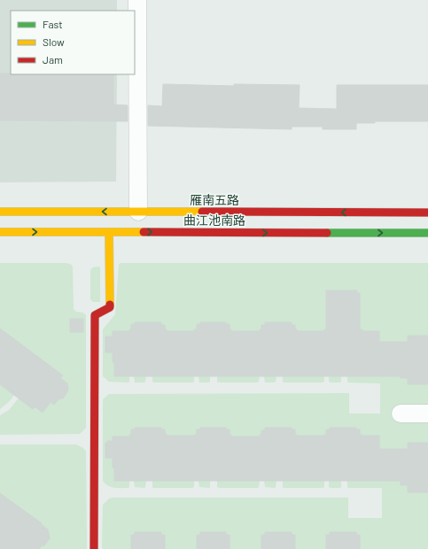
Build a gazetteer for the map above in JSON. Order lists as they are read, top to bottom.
{
  "streets": {
    "main road": ["雁南五路", "曲江池南路"]
  },
  "one_way": ["雁南五路", "曲江池南路"],
  "legend": ["Fast", "Slow", "Jam"]
}
